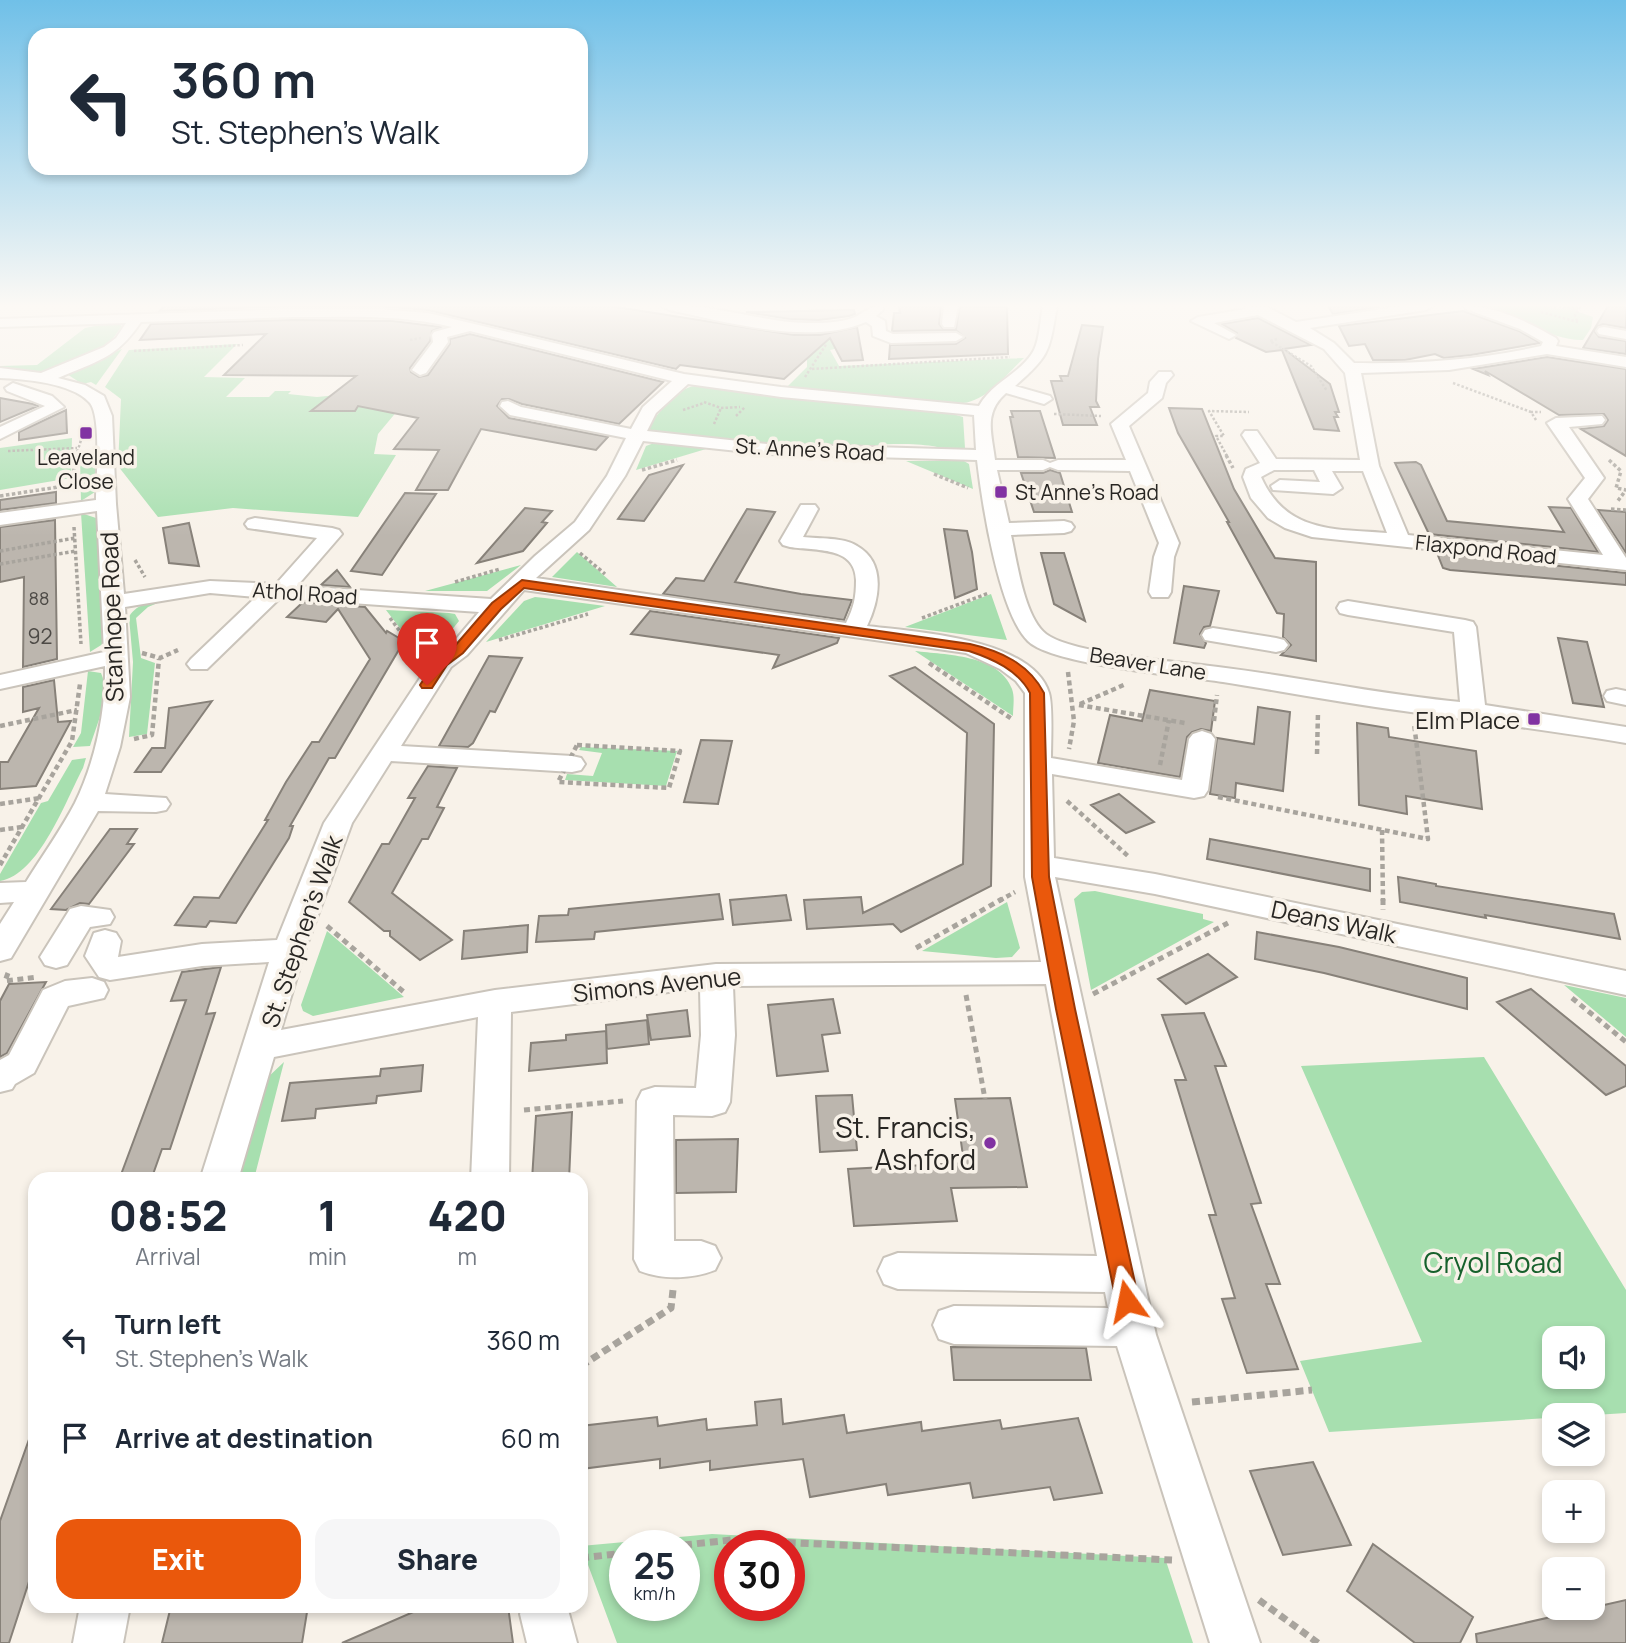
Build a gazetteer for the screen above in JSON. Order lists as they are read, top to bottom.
{
  "streets": {
    "street": [
      "St. Anne's Road",
      "Flaxpond Road",
      "Athol Road",
      "Stanhope Road",
      "Beaver Lane",
      "Deans Walk",
      "St. Stephen's Walk",
      "Simons Avenue"
    ]
  },
  "crossings": [
    ["St. Anne's Road", "St. Stephen's Walk"],
    ["Athol Road", "Stanhope Road"],
    ["Athol Road", "St. Stephen's Walk"],
    ["St. Stephen's Walk", "Simons Avenue"]
  ],
  "parks": ["Cryol Road"],
  "places": {
    "transit": ["Leaveland Close", "St Anne's Road", "Elm Place"],
    "other": ["St. Francis, Ashford"]
  },
  "house_numbers": ["88", "92"],
  "page": {
    "turn": ["360 m", "St. Stephen's Walk"],
    "eta": [
      "08:52",
      "Arrival",
      "1",
      "min",
      "420",
      "m"
    ],
    "list": [
      {
        "name": "Turn left",
        "note": "St. Stephen's Walk",
        "value": "360 m"
      },
      {
        "name": "Arrive at destination",
        "value": "60 m"
      }
    ],
    "map_buttons": ["+", "−"],
    "buttons": ["Exit", "Share"],
    "speed": "25 km/h",
    "limit": "30"
  }
}
